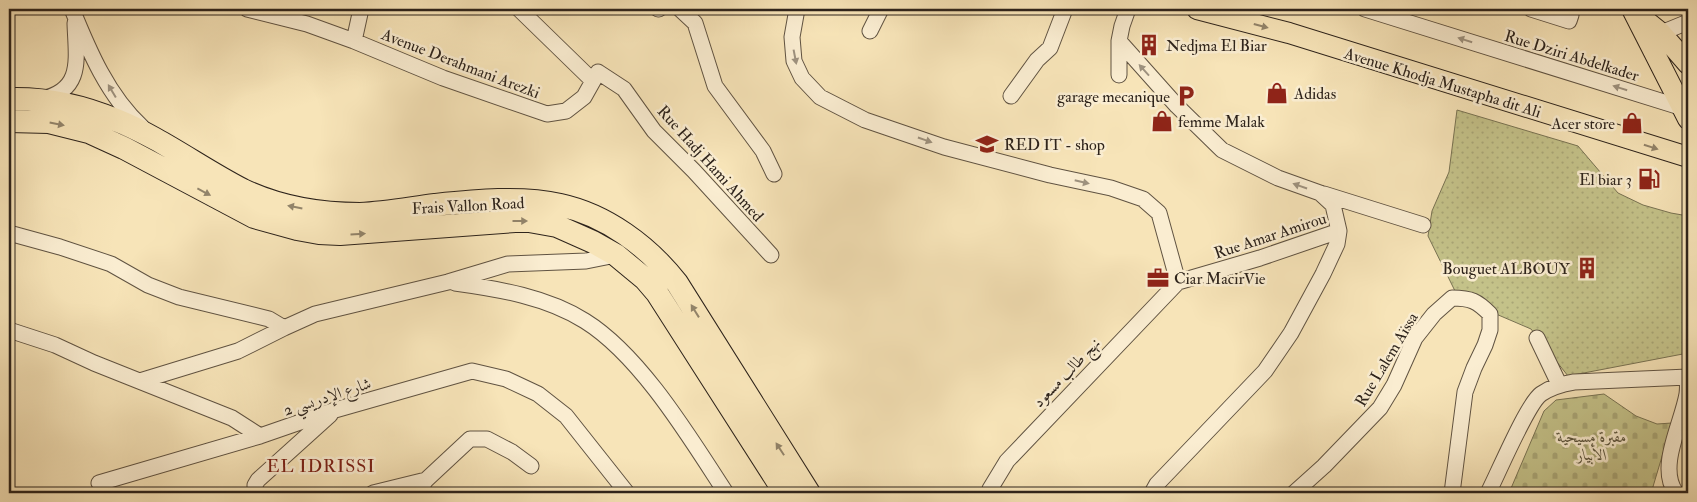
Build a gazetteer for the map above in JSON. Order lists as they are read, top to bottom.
{
  "streets": {
    "highway": ["Frais Vallon Road"],
    "main road": ["Avenue Khodja Mustapha dit Ali"],
    "street": [
      "Rue Dziri Abdelkader",
      "Avenue Derahmani Arezki",
      "Rue Hadj Hami Ahmed",
      "Rue Amar Amirou",
      "Rue Lalem Aïssa",
      "نهج طالب مسعود",
      "شارع الإدريسي 2"
    ]
  },
  "crossings": [
    ["Avenue Derahmani Arezki", "Rue Hadj Hami Ahmed"],
    ["Rue Amar Amirou", "نهج طالب مسعود"]
  ],
  "one_way": ["Rue Dziri Abdelkader", "Avenue Khodja Mustapha dit Ali", "Rue Amar Amirou"],
  "districts": ["EL IDRISSI"],
  "parks": ["مقبرة مسيحية الأبيار"],
  "places": {
    "building": ["Nedjma El Biar", "Bouguet ALBOUY"],
    "shop": ["Adidas", "femme Malak", "Acer store"],
    "parking": ["garage mecanique"],
    "school or university": ["RED IT - shop"],
    "fuel station": ["El biar 3"],
    "office": ["Ciar MacirVie"]
  }
}
